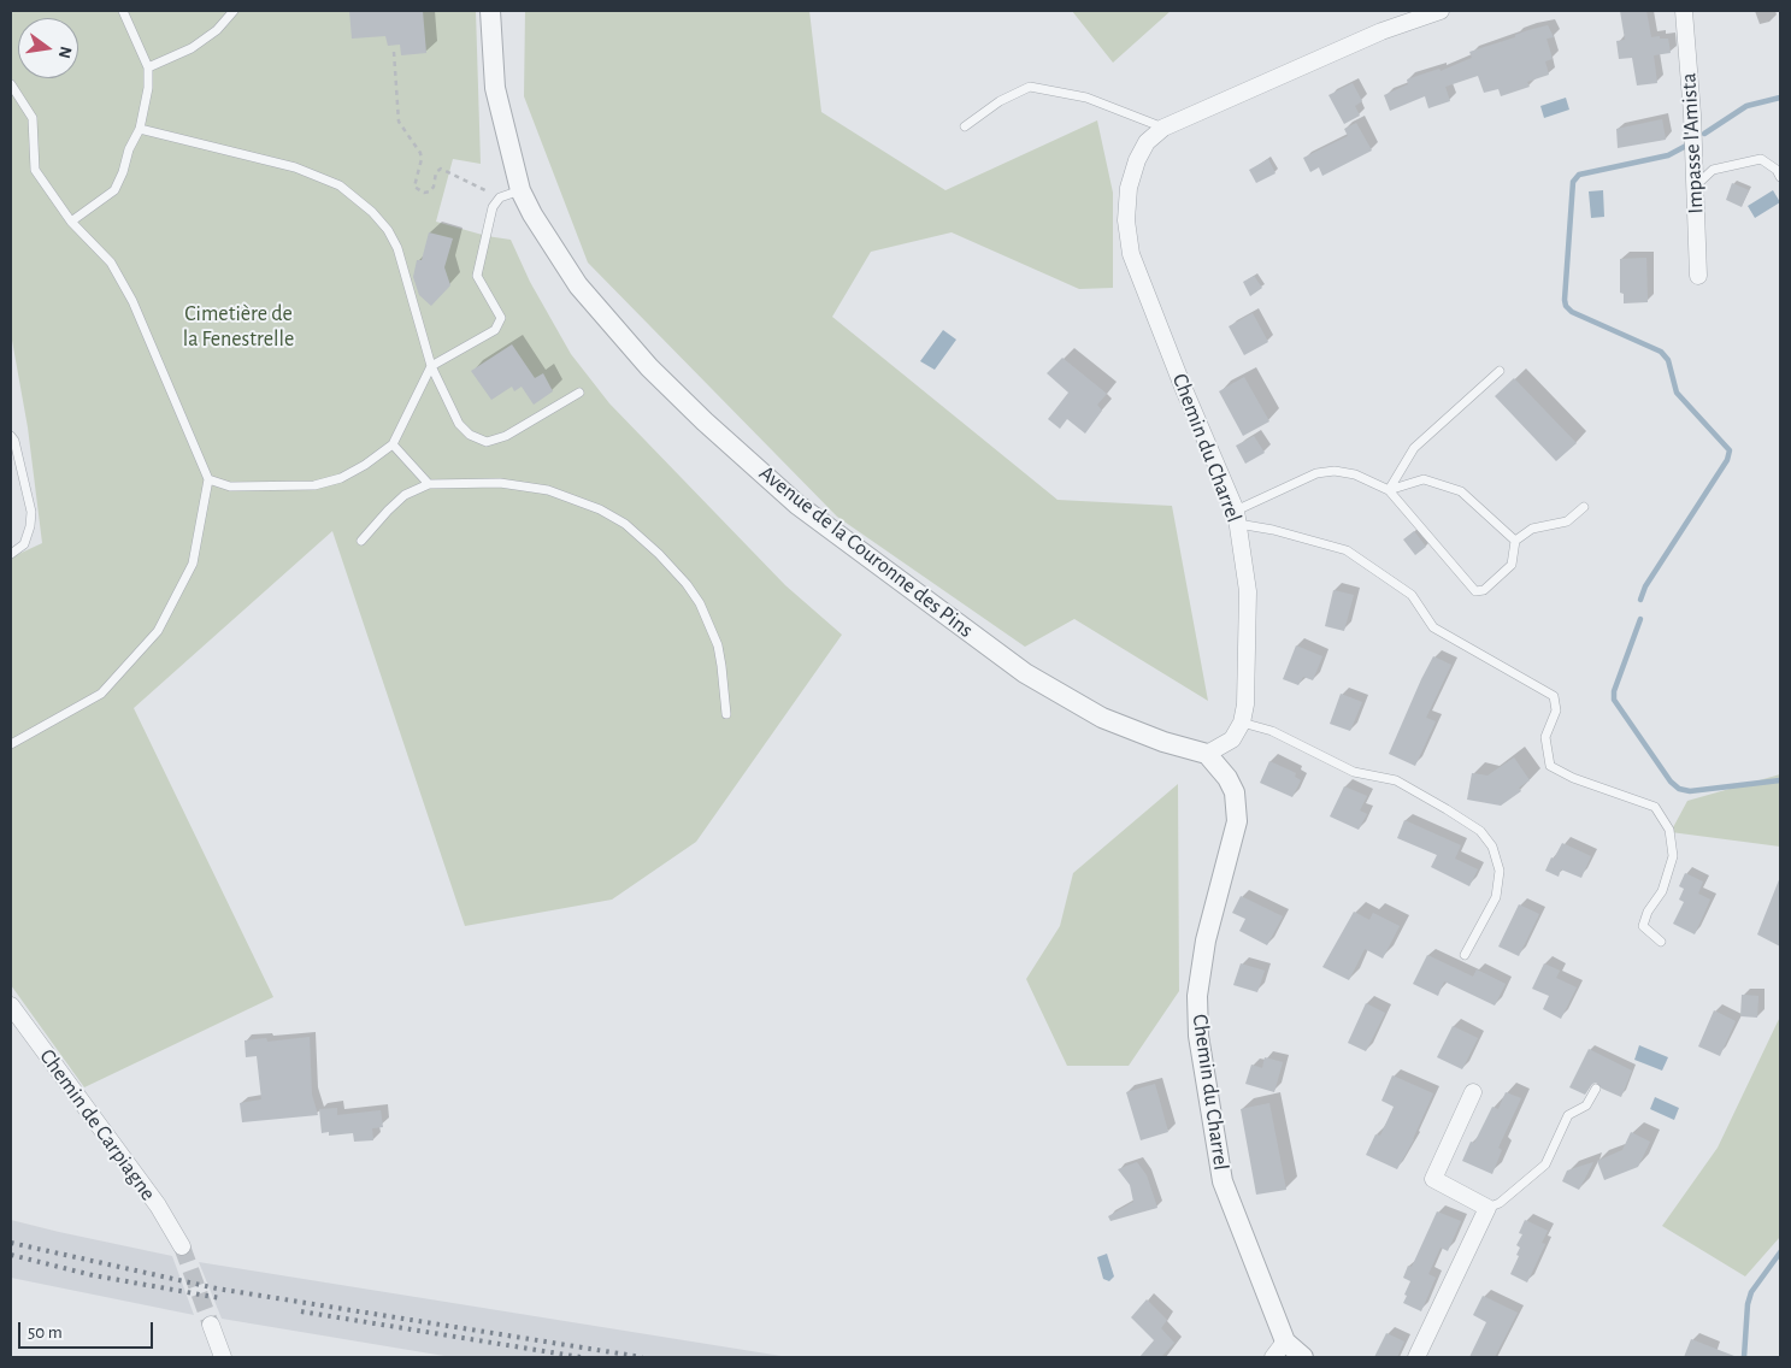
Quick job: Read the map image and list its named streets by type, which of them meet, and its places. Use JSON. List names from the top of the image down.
{
  "streets": {
    "street": [
      "Impasse l'Amista",
      "Chemin du Charrel",
      "Avenue de la Couronne des Pins",
      "Chemin de Carpiagne"
    ]
  },
  "crossings": [
    ["Chemin du Charrel", "Avenue de la Couronne des Pins"]
  ],
  "parks": ["Cimetière de la Fenestrelle"],
  "scale_bar": "50 m",
  "north": "right"
}
